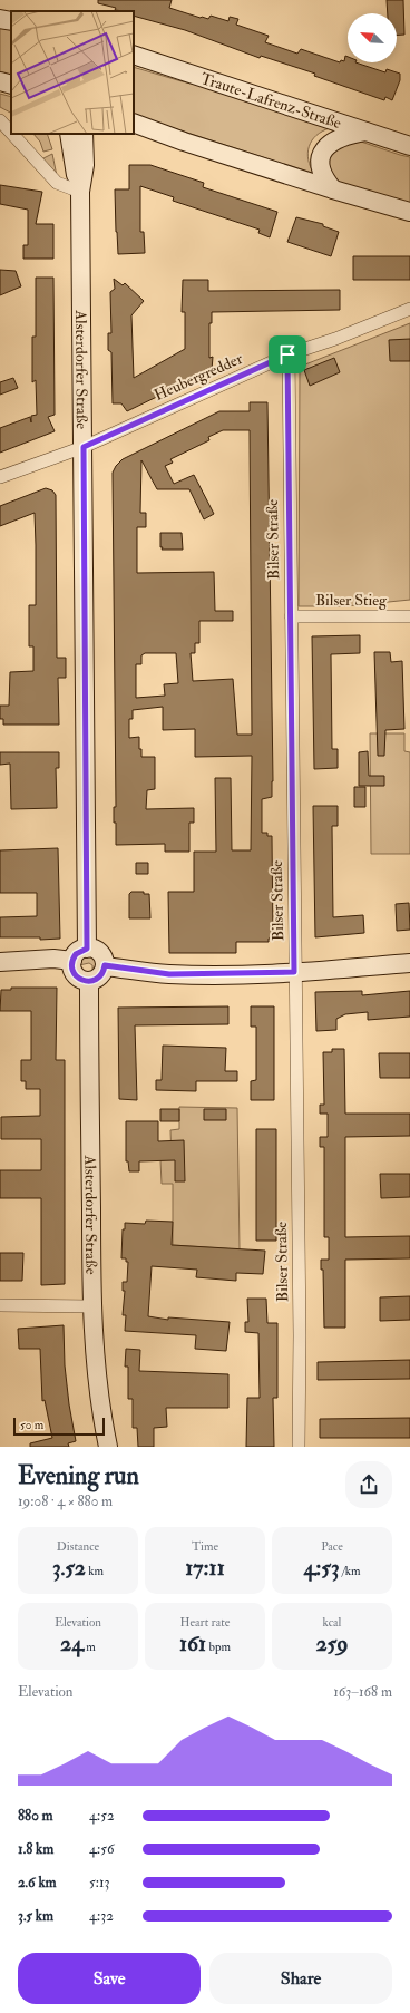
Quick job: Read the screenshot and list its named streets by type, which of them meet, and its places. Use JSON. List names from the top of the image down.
{
  "streets": {
    "street": [
      "Traute-Lafrenz-Straße",
      "Alsterdorfer Straße",
      "Heubergredder",
      "Bilser Straße",
      "Bilser Stieg"
    ]
  },
  "crossings": [
    ["Alsterdorfer Straße", "Heubergredder"],
    ["Heubergredder", "Bilser Straße"],
    ["Bilser Straße", "Bilser Stieg"]
  ],
  "scale_bar": "50 m",
  "north": "top left",
  "page": {
    "scale": "50 m",
    "heading": ["Evening run", "19:08 · 4 × 880 m"],
    "stats": [
      ["Distance", "3.52 km"],
      ["Time", "17:11"],
      ["Pace", "4:53 /km"],
      ["Elevation", "24 m"],
      ["Heart rate", "161 bpm"],
      ["kcal", "259"]
    ],
    "chart": ["Elevation", "163–168 m"],
    "list": [
      {
        "name": "880 m",
        "note": "4:52"
      },
      {
        "name": "1.8 km",
        "note": "4:56"
      },
      {
        "name": "2.6 km",
        "note": "5:13"
      },
      {
        "name": "3.5 km",
        "note": "4:32"
      }
    ],
    "buttons": ["Save", "Share"]
  }
}
